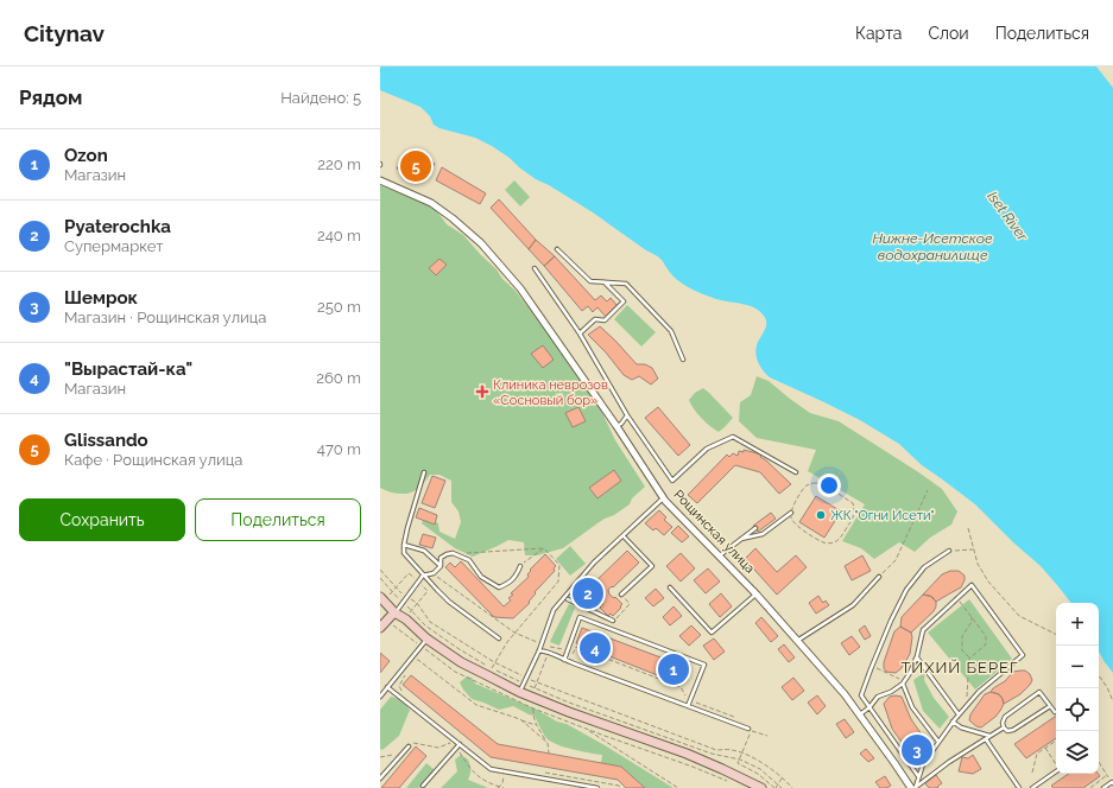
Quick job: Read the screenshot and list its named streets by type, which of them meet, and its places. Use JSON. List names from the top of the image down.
{
  "streets": {
    "street": ["Рощинская улица"]
  },
  "districts": ["ТИХИЙ БЕРЕГ"],
  "water": ["Iset River", "Нижне-Исетское водохранилище"],
  "places": {
    "health": ["Клиника неврозов «Сосновый бор»"],
    "other": ["ЖК \"Огни Исети\""]
  },
  "page": {
    "header": "Citynav",
    "nav": ["Карта", "Слои", "Поделиться"],
    "heading": ["Рядом", "Найдено: 5"],
    "list": [
      {
        "mark": "1",
        "name": "Ozon",
        "note": "Магазин",
        "value": "220 m"
      },
      {
        "mark": "2",
        "name": "Pyaterochka",
        "note": "Супермаркет",
        "value": "240 m"
      },
      {
        "mark": "3",
        "name": "Шемрок",
        "note": "Магазин · Рощинская улица",
        "value": "250 m"
      },
      {
        "mark": "4",
        "name": "\"Вырастай-ка\"",
        "note": "Магазин",
        "value": "260 m"
      },
      {
        "mark": "5",
        "name": "Glissando",
        "note": "Кафе · Рощинская улица",
        "value": "470 m"
      }
    ],
    "pins": [
      "5",
      "2",
      "4",
      "1",
      "3"
    ],
    "buttons": ["Сохранить", "Поделиться"],
    "map_buttons": ["+", "−"]
  }
}
